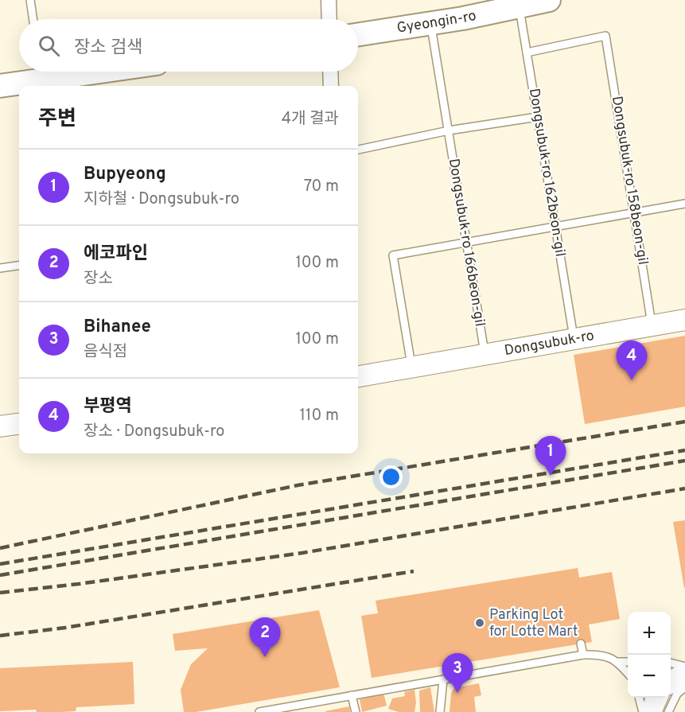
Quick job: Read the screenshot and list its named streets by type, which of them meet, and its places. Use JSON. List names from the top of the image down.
{
  "streets": {
    "main road": ["Gyeongin-ro"],
    "street": ["Dongsubuk-ro"],
    "lane": ["Dongsubuk-ro 162beon-gil", "Dongsubuk-ro 158beon-gil", "Dongsubuk-ro 166beon-gil"]
  },
  "crossings": [
    ["Gyeongin-ro", "Dongsubuk-ro 162beon-gil"],
    ["Gyeongin-ro", "Dongsubuk-ro 166beon-gil"],
    ["Dongsubuk-ro 162beon-gil", "Dongsubuk-ro 158beon-gil"],
    ["Dongsubuk-ro 162beon-gil", "Dongsubuk-ro"],
    ["Dongsubuk-ro 158beon-gil", "Dongsubuk-ro"],
    ["Dongsubuk-ro 166beon-gil", "Dongsubuk-ro"]
  ],
  "places": ["Parking Lot for Lotte Mart"],
  "page": {
    "search": "장소 검색",
    "heading": ["주변", "4개 결과"],
    "list": [
      {
        "mark": "1",
        "name": "Bupyeong",
        "note": "지하철 · Dongsubuk-ro",
        "value": "70 m"
      },
      {
        "mark": "2",
        "name": "에코파인",
        "note": "장소",
        "value": "100 m"
      },
      {
        "mark": "3",
        "name": "Bihanee",
        "note": "음식점",
        "value": "100 m"
      },
      {
        "mark": "4",
        "name": "부평역",
        "note": "장소 · Dongsubuk-ro",
        "value": "110 m"
      }
    ],
    "pins": [
      "4",
      "1",
      "2",
      "3"
    ],
    "map_buttons": ["+", "−"]
  }
}
